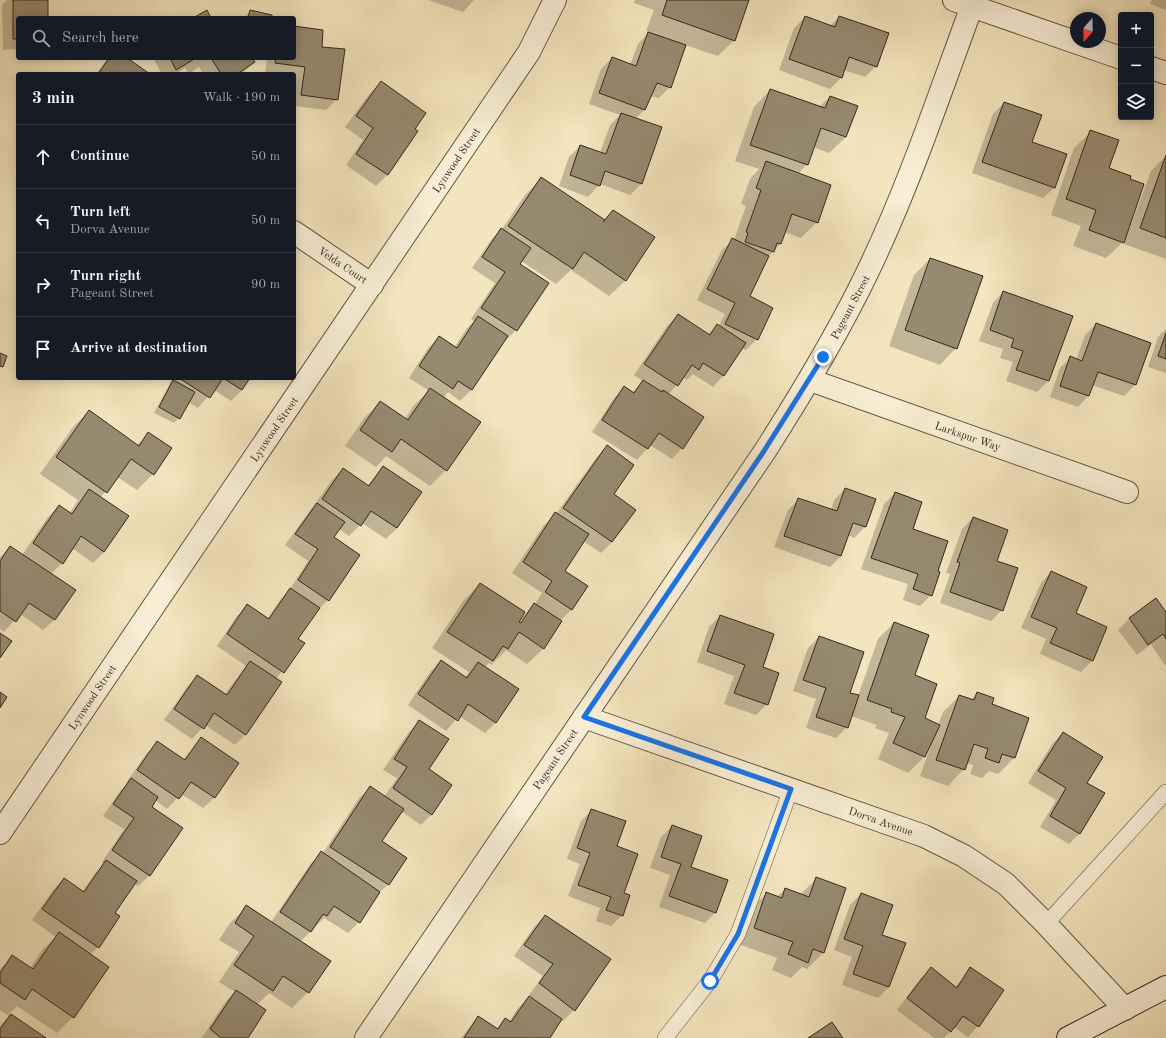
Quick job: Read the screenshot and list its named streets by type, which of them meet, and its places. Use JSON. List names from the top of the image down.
{
  "streets": {
    "street": [
      "Lynwood Street",
      "Velda Court",
      "Pageant Street",
      "Larkspur Way",
      "Dorva Avenue"
    ]
  },
  "crossings": [
    ["Lynwood Street", "Velda Court"],
    ["Pageant Street", "Larkspur Way"],
    ["Pageant Street", "Dorva Avenue"]
  ],
  "north": "bottom",
  "page": {
    "map_buttons": ["+", "−"],
    "search": "Search here",
    "heading": ["3 min", "Walk · 190 m"],
    "list": [
      ["Continue", "50 m"],
      ["Turn left", "Dorva Avenue", "50 m"],
      ["Turn right", "Pageant Street", "90 m"],
      "Arrive at destination"
    ]
  }
}
